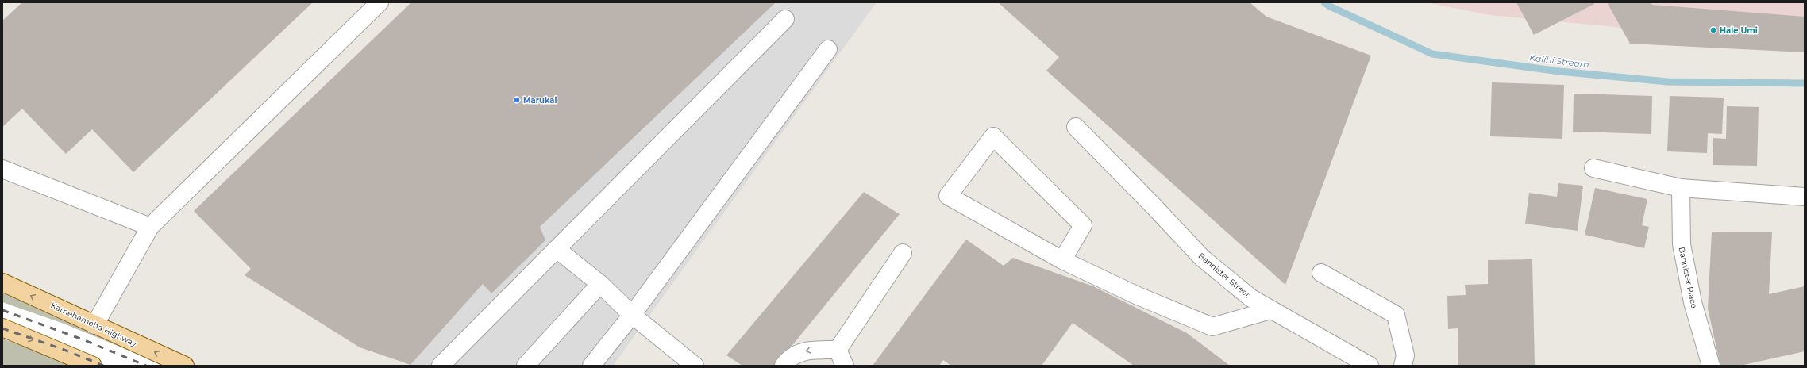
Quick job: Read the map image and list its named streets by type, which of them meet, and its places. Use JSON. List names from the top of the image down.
{
  "streets": {
    "main road": ["Kamehameha Highway"],
    "street": ["Bannister Street", "Bannister Place"]
  },
  "water": ["Kalihi Stream"],
  "places": ["Hale Umi", "Marukai"]
}
